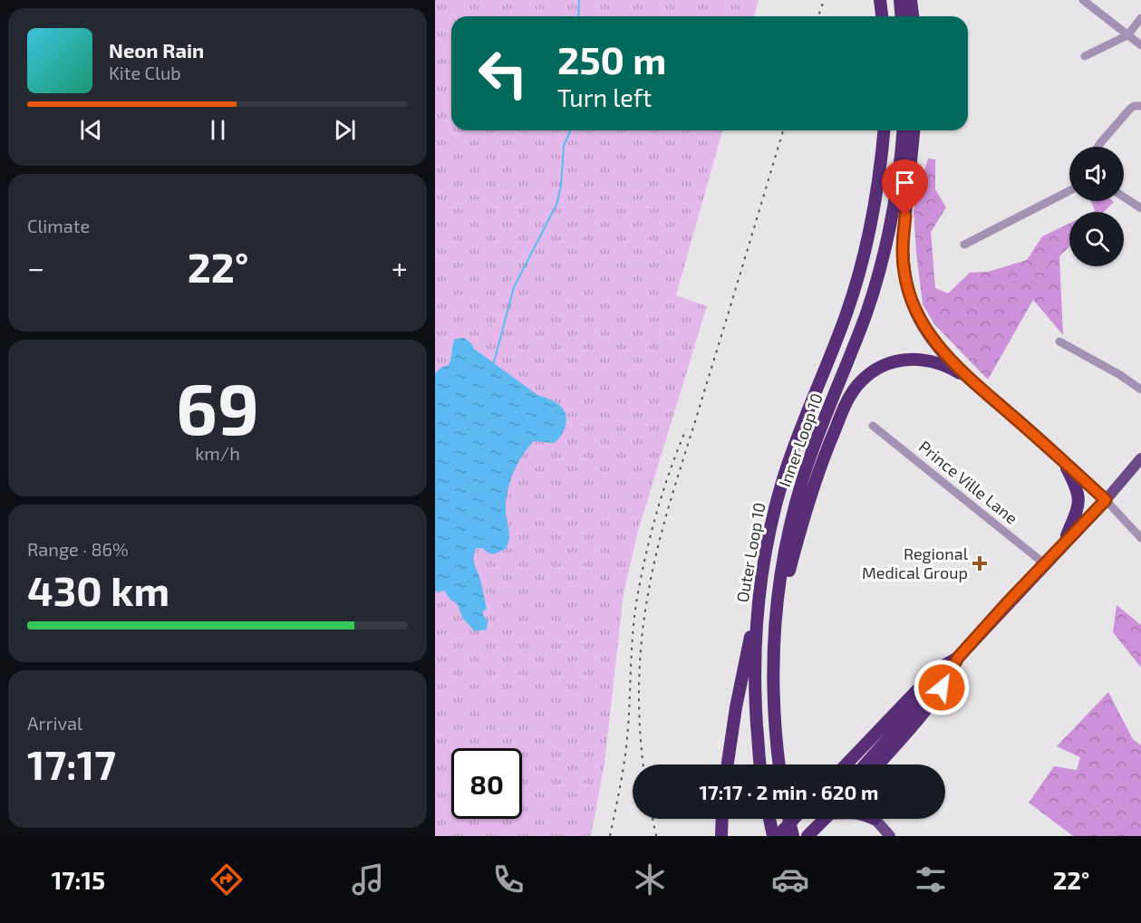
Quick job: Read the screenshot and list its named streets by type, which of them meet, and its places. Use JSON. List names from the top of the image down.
{
  "streets": {
    "highway": ["Inner Loop 10", "Outer Loop 10"],
    "street": ["Prince Ville Lane"]
  },
  "places": {
    "health": ["Regional Medical Group"]
  },
  "page": {
    "turn": ["250 m", "Turn left"],
    "song": ["Neon Rain", "Kite Club"],
    "tile": [
      "Climate",
      ["69", "km/h"],
      ["Range · 86%", "430 km"],
      ["Arrival", "17:17"]
    ],
    "heat": ["−", "22°", "+"],
    "limit": "80",
    "trip": "17:17 · 2 min · 620 m",
    "tabs": ["17:15", "22°"]
  }
}
